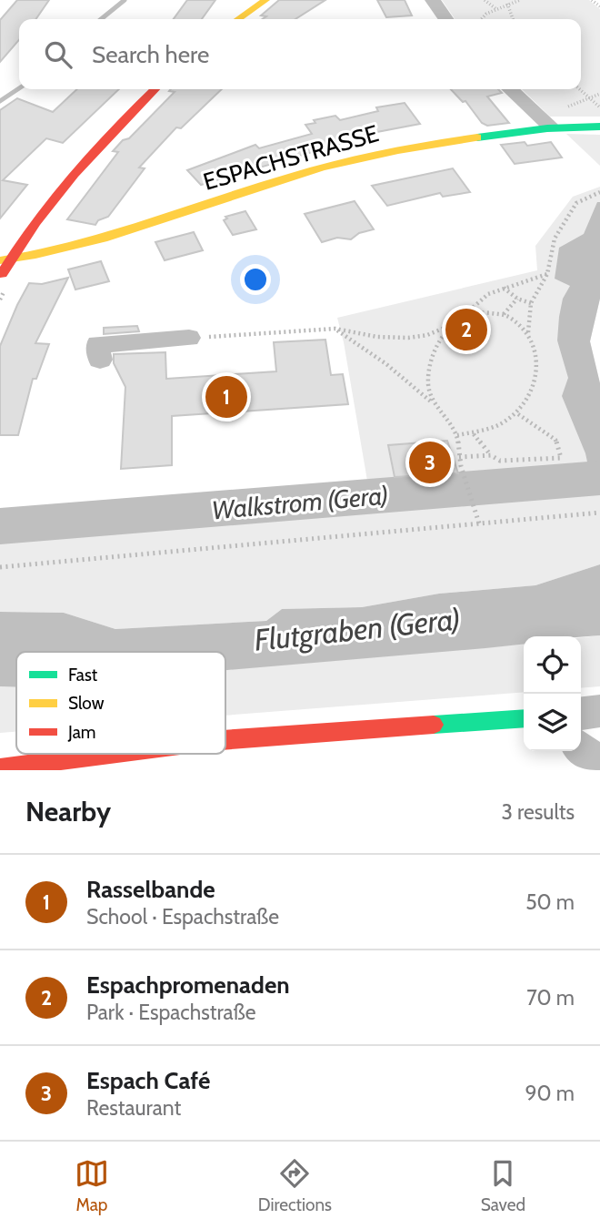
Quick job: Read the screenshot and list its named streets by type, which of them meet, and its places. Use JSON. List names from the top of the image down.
{
  "streets": {
    "street": ["ESPACHSTRASSE"]
  },
  "water": ["Walkstrom (Gera)", "Flutgraben (Gera)"],
  "legend": ["Fast", "Slow", "Jam"],
  "page": {
    "search": "Search here",
    "pins": ["2", "1", "3"],
    "heading": ["Nearby", "3 results"],
    "list": [
      {
        "mark": "1",
        "name": "Rasselbande",
        "note": "School · Espachstraße",
        "value": "50 m"
      },
      {
        "mark": "2",
        "name": "Espachpromenaden",
        "note": "Park · Espachstraße",
        "value": "70 m"
      },
      {
        "mark": "3",
        "name": "Espach Café",
        "note": "Restaurant",
        "value": "90 m"
      }
    ],
    "nav": ["Map", "Directions", "Saved"]
  }
}
